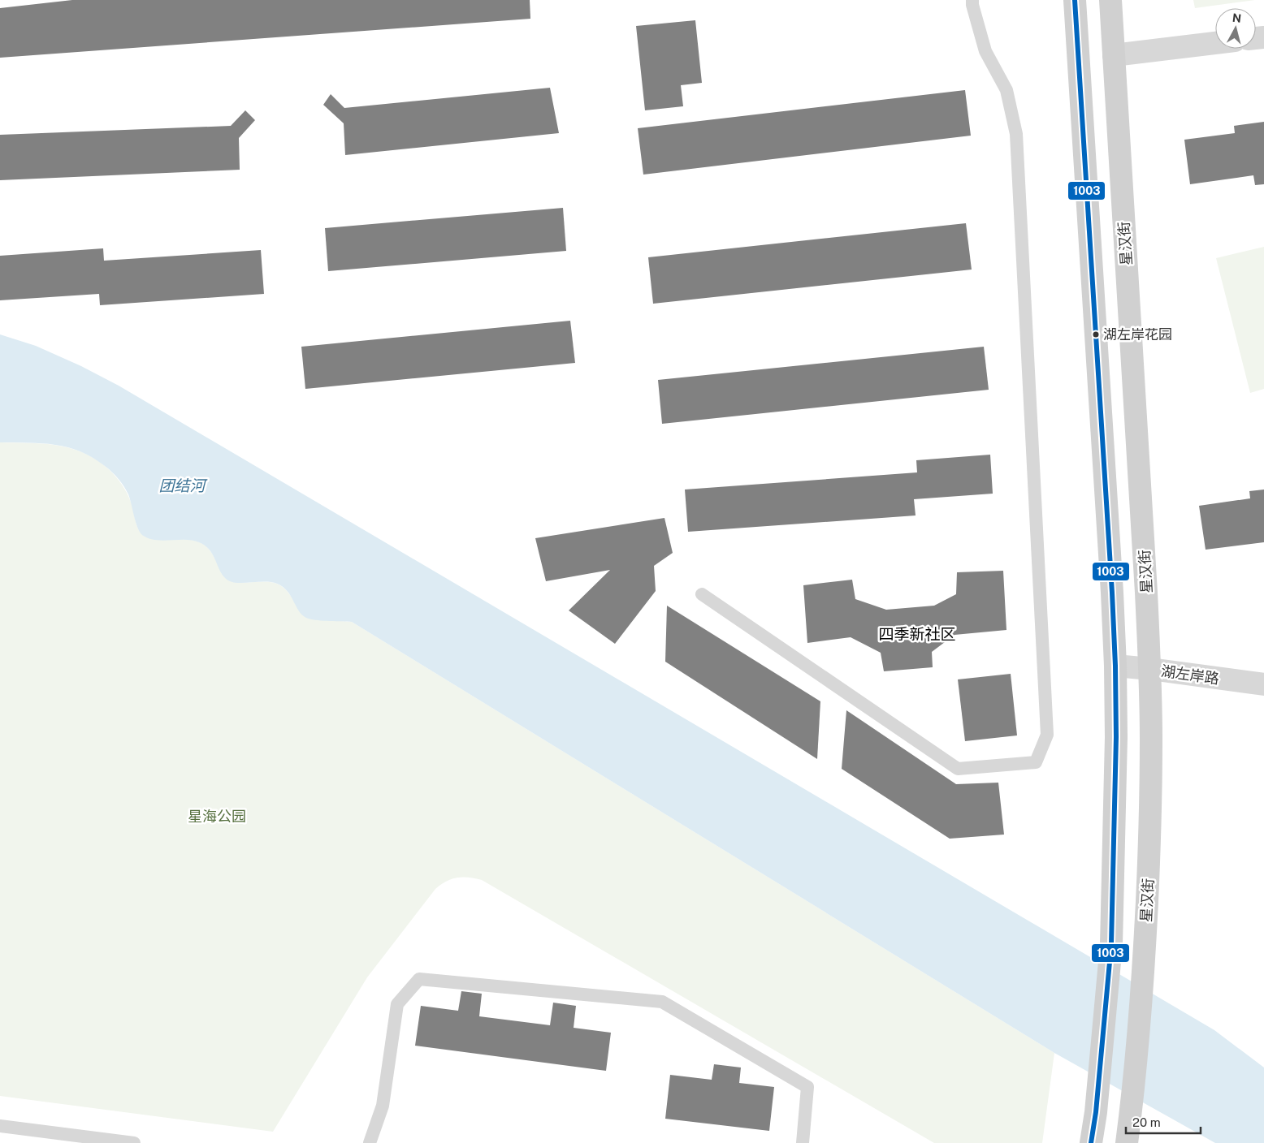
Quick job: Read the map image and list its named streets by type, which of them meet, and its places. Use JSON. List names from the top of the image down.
{
  "streets": {
    "main road": ["星汉街"],
    "street": ["湖左岸路"]
  },
  "crossings": [
    ["星汉街", "湖左岸路"]
  ],
  "districts": ["四季新社区"],
  "water": ["团结河"],
  "parks": ["星海公园"],
  "places": ["湖左岸花园"],
  "lines": ["transit line 1003"],
  "scale_bar": "20 m",
  "north": "top"
}
